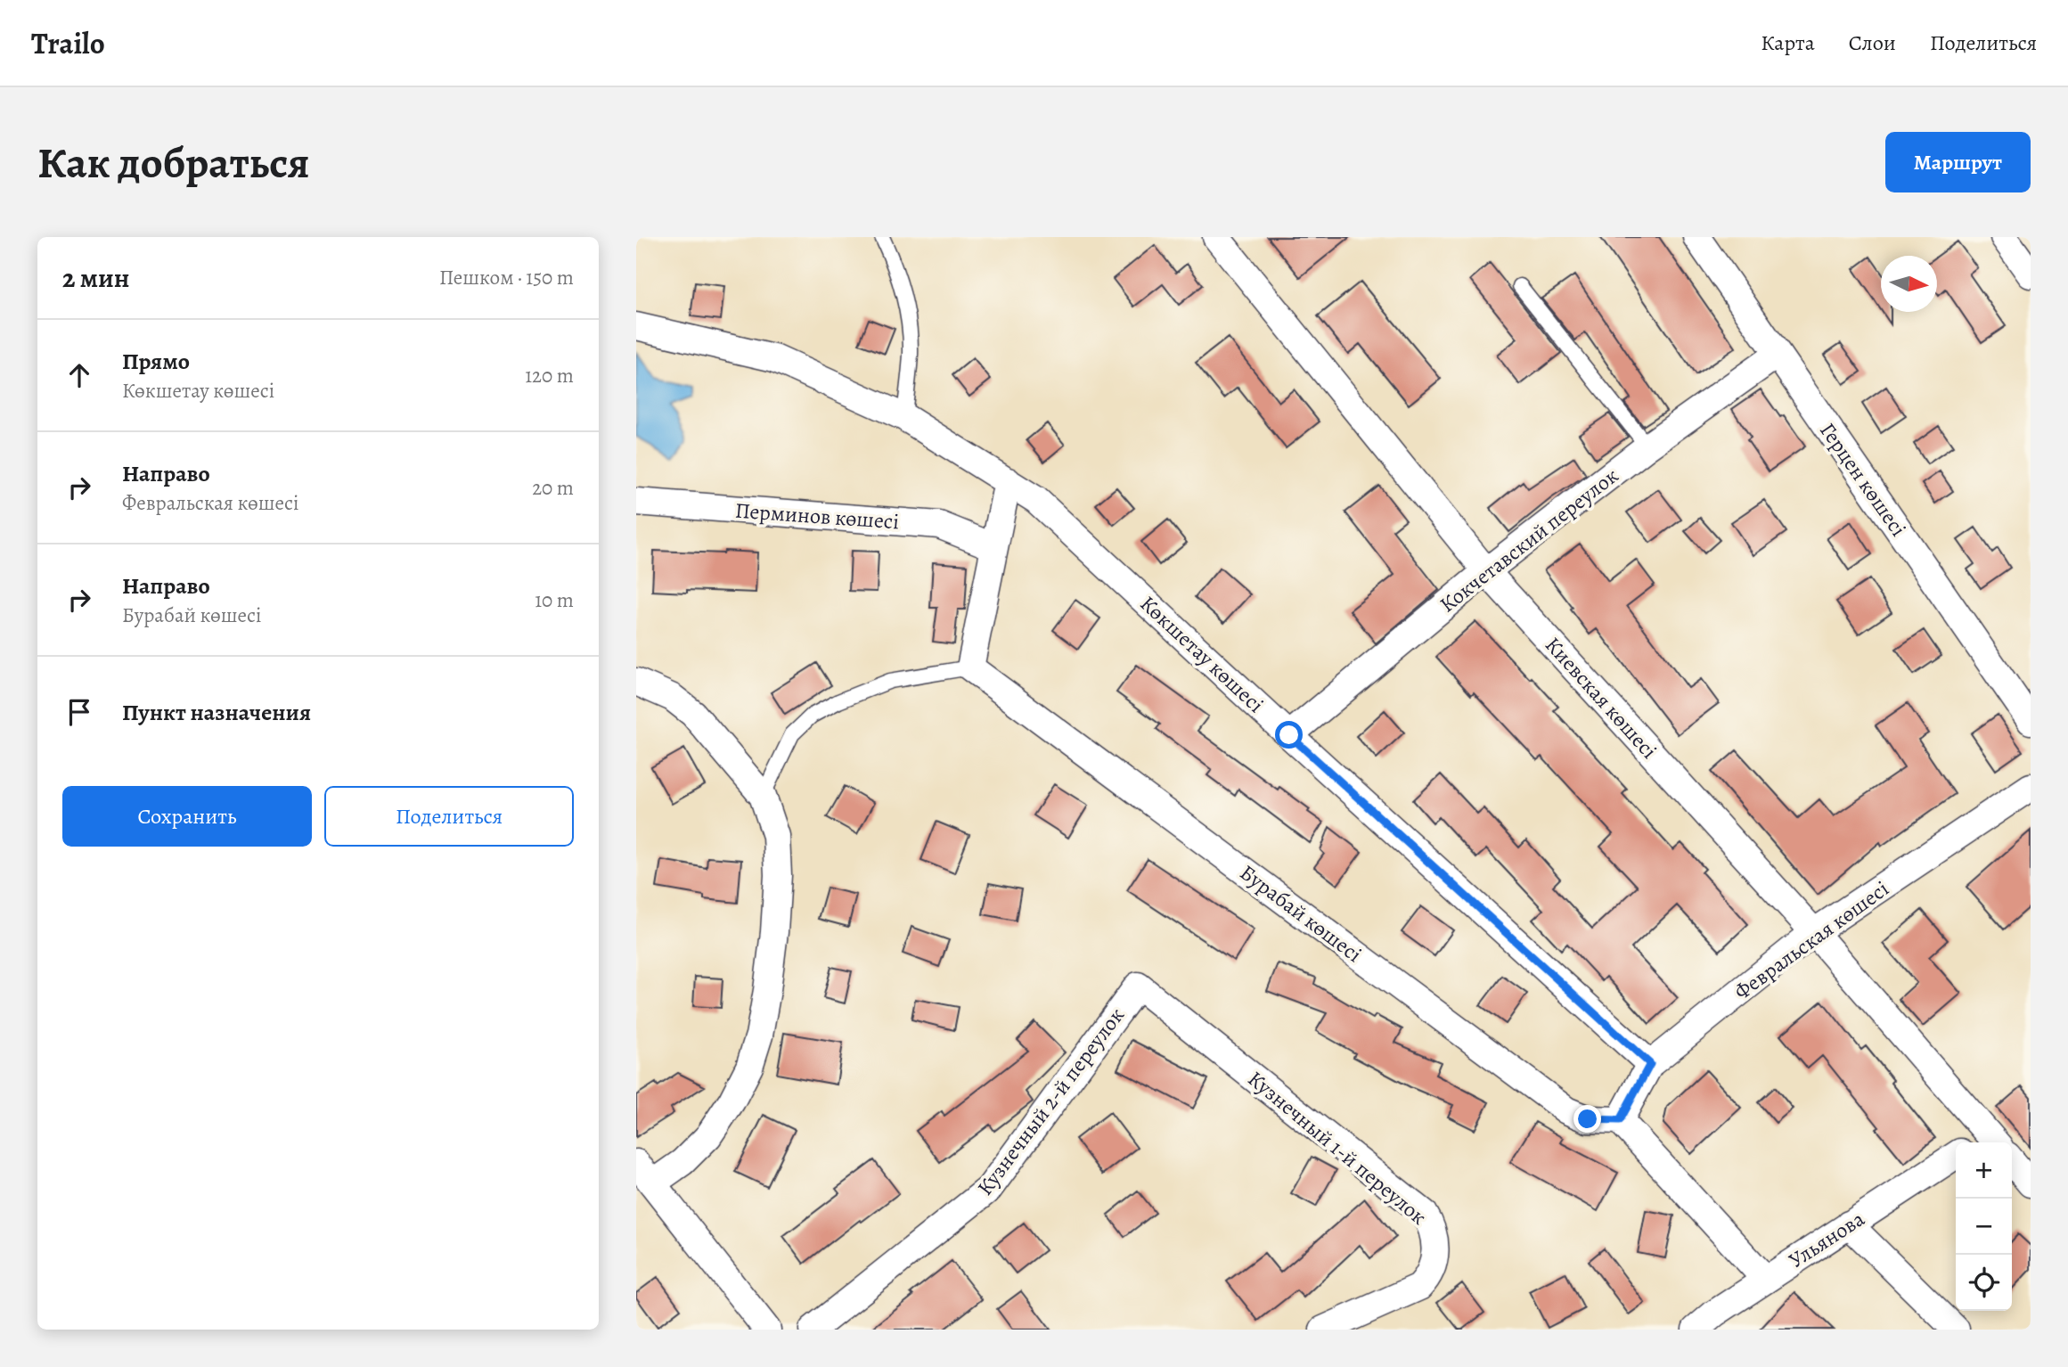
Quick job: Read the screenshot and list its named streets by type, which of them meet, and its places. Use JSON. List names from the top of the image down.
{
  "streets": {
    "street": [
      "Герцен көшесі",
      "Перминов көшесі",
      "Кокчетавский переулок",
      "Көкшетау көшесі",
      "Киевская көшесі",
      "Бурабай көшесі",
      "Февральская көшесі",
      "Кузнечный 2-й переулок",
      "Кузнечный 1-й переулок",
      "Ульянова"
    ]
  },
  "crossings": [
    ["Герцен көшесі", "Кокчетавский переулок"],
    ["Кокчетавский переулок", "Көкшетау көшесі"],
    ["Кокчетавский переулок", "Киевская көшесі"],
    ["Көкшетау көшесі", "Февральская көшесі"],
    ["Киевская көшесі", "Февральская көшесі"],
    ["Бурабай көшесі", "Февральская көшесі"],
    ["Кузнечный 2-й переулок", "Кузнечный 1-й переулок"]
  ],
  "north": "right",
  "page": {
    "header": "Trailo",
    "nav": ["Карта", "Слои", "Поделиться"],
    "buttons": [
      "Маршрут",
      ["Сохранить", "Поделиться"]
    ],
    "title": "Как добраться",
    "heading": ["2 мин", "Пешком · 150 m"],
    "list": [
      ["Прямо", "Көкшетау көшесі", "120 m"],
      ["Направо", "Февральская көшесі", "20 m"],
      ["Направо", "Бурабай көшесі", "10 m"],
      "Пункт назначения"
    ],
    "map_buttons": ["+", "−"]
  }
}
